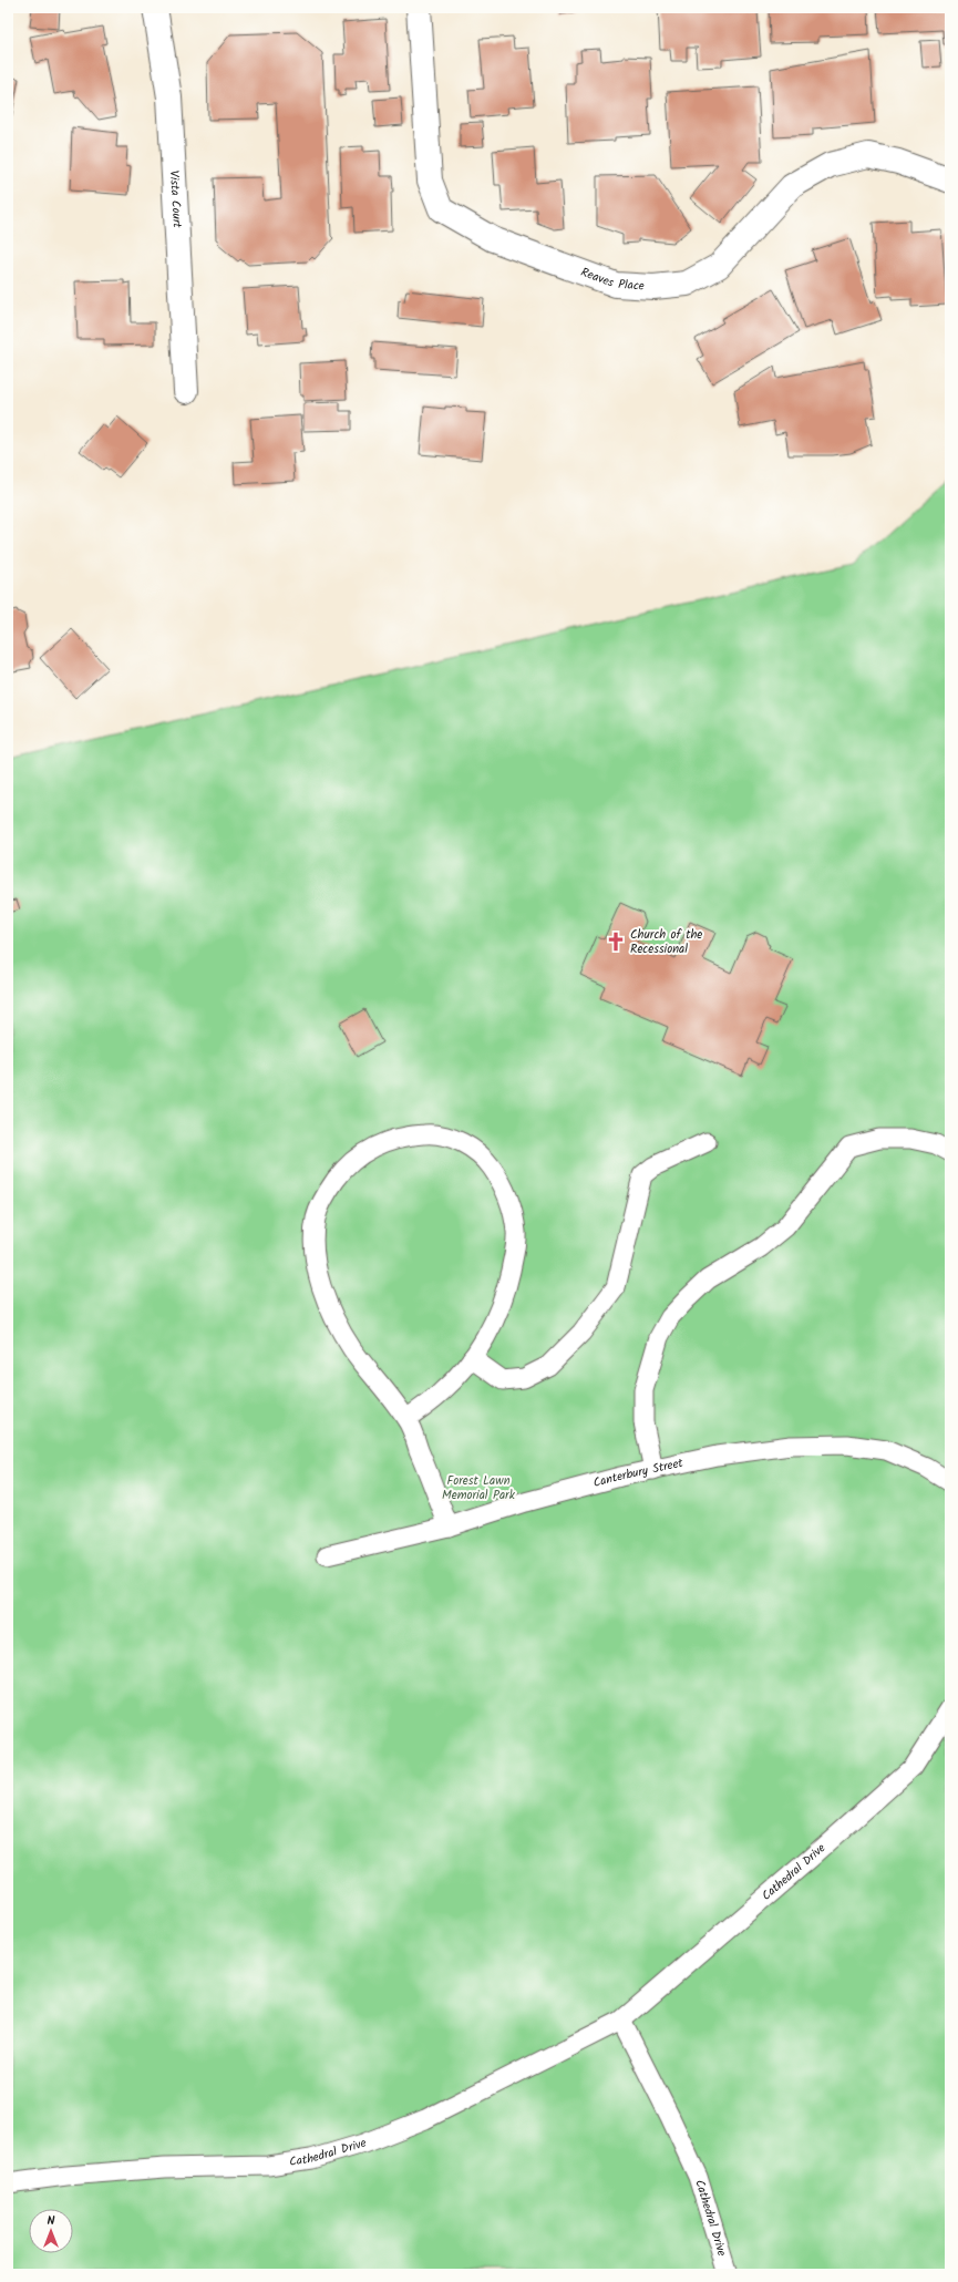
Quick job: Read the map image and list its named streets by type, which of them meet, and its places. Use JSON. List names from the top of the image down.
{
  "streets": {
    "street": ["Vista Court", "Reaves Place"],
    "lane": ["Canterbury Street", "Cathedral Drive"]
  },
  "parks": ["Forest Lawn Memorial Park"],
  "places": {
    "church": ["Church of the Recessional"]
  },
  "north": "top"
}
